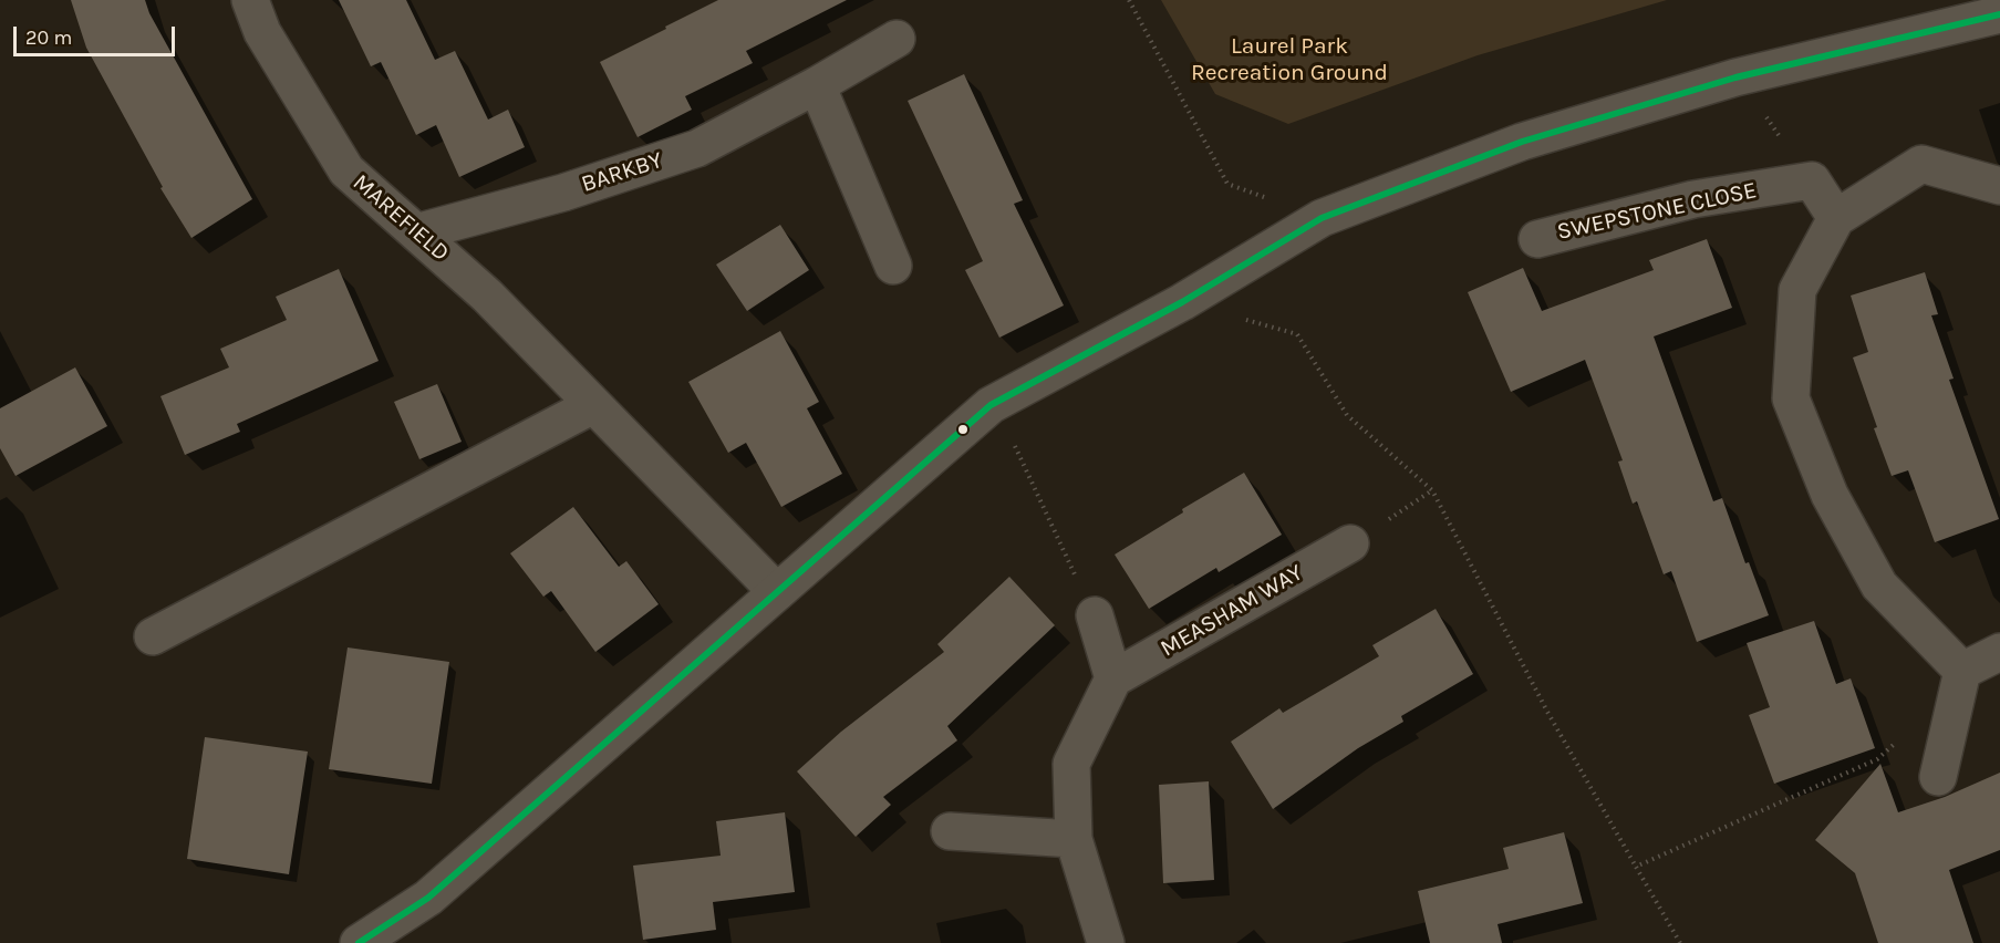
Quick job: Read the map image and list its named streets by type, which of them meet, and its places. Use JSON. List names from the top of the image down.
{
  "streets": {
    "street": [
      "BARKBY",
      "SWEPSTONE CLOSE",
      "MAREFIELD",
      "MEASHAM WAY"
    ]
  },
  "crossings": [
    ["BARKBY", "MAREFIELD"]
  ],
  "parks": ["Laurel Park Recreation Ground"],
  "scale_bar": "20 m"
}
